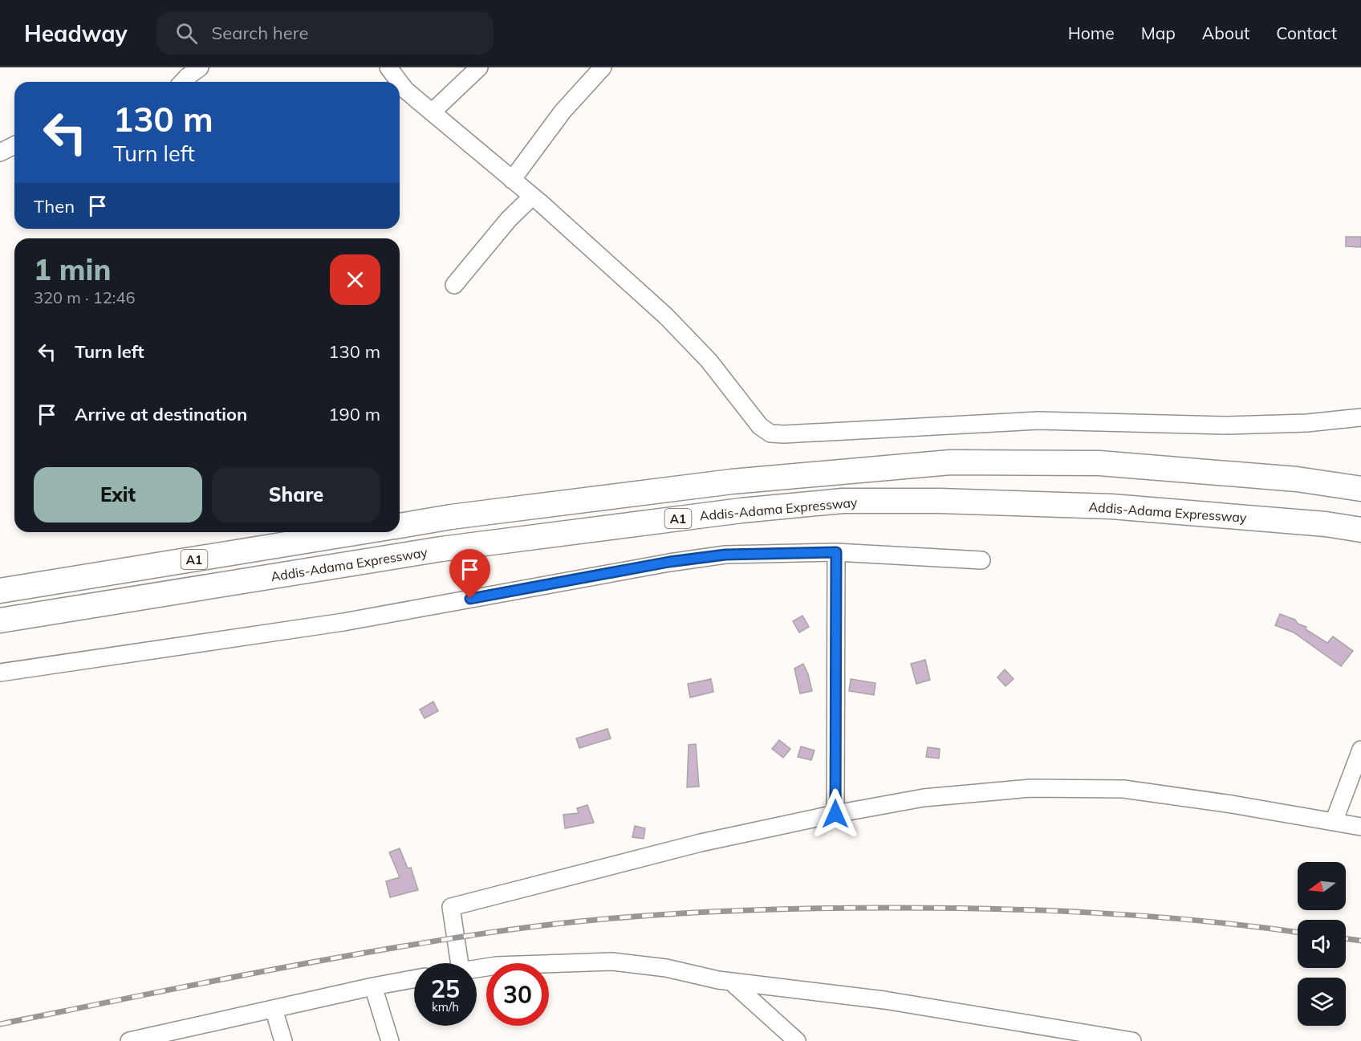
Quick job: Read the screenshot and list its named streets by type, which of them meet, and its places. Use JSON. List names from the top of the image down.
{
  "streets": {
    "highway": ["Addis-Adama Expressway", "A1"]
  },
  "north": "left",
  "page": {
    "header": "Headway",
    "search": "Search here",
    "nav": [
      "Home",
      "Map",
      "About",
      "Contact"
    ],
    "turn": ["130 m", "Turn left"],
    "then": "Then",
    "heading": ["1 min", "320 m · 12:46"],
    "list": [
      {
        "name": "Turn left",
        "value": "130 m"
      },
      {
        "name": "Arrive at destination",
        "value": "190 m"
      }
    ],
    "buttons": ["Exit", "Share"],
    "speed": "25 km/h",
    "limit": "30"
  }
}
